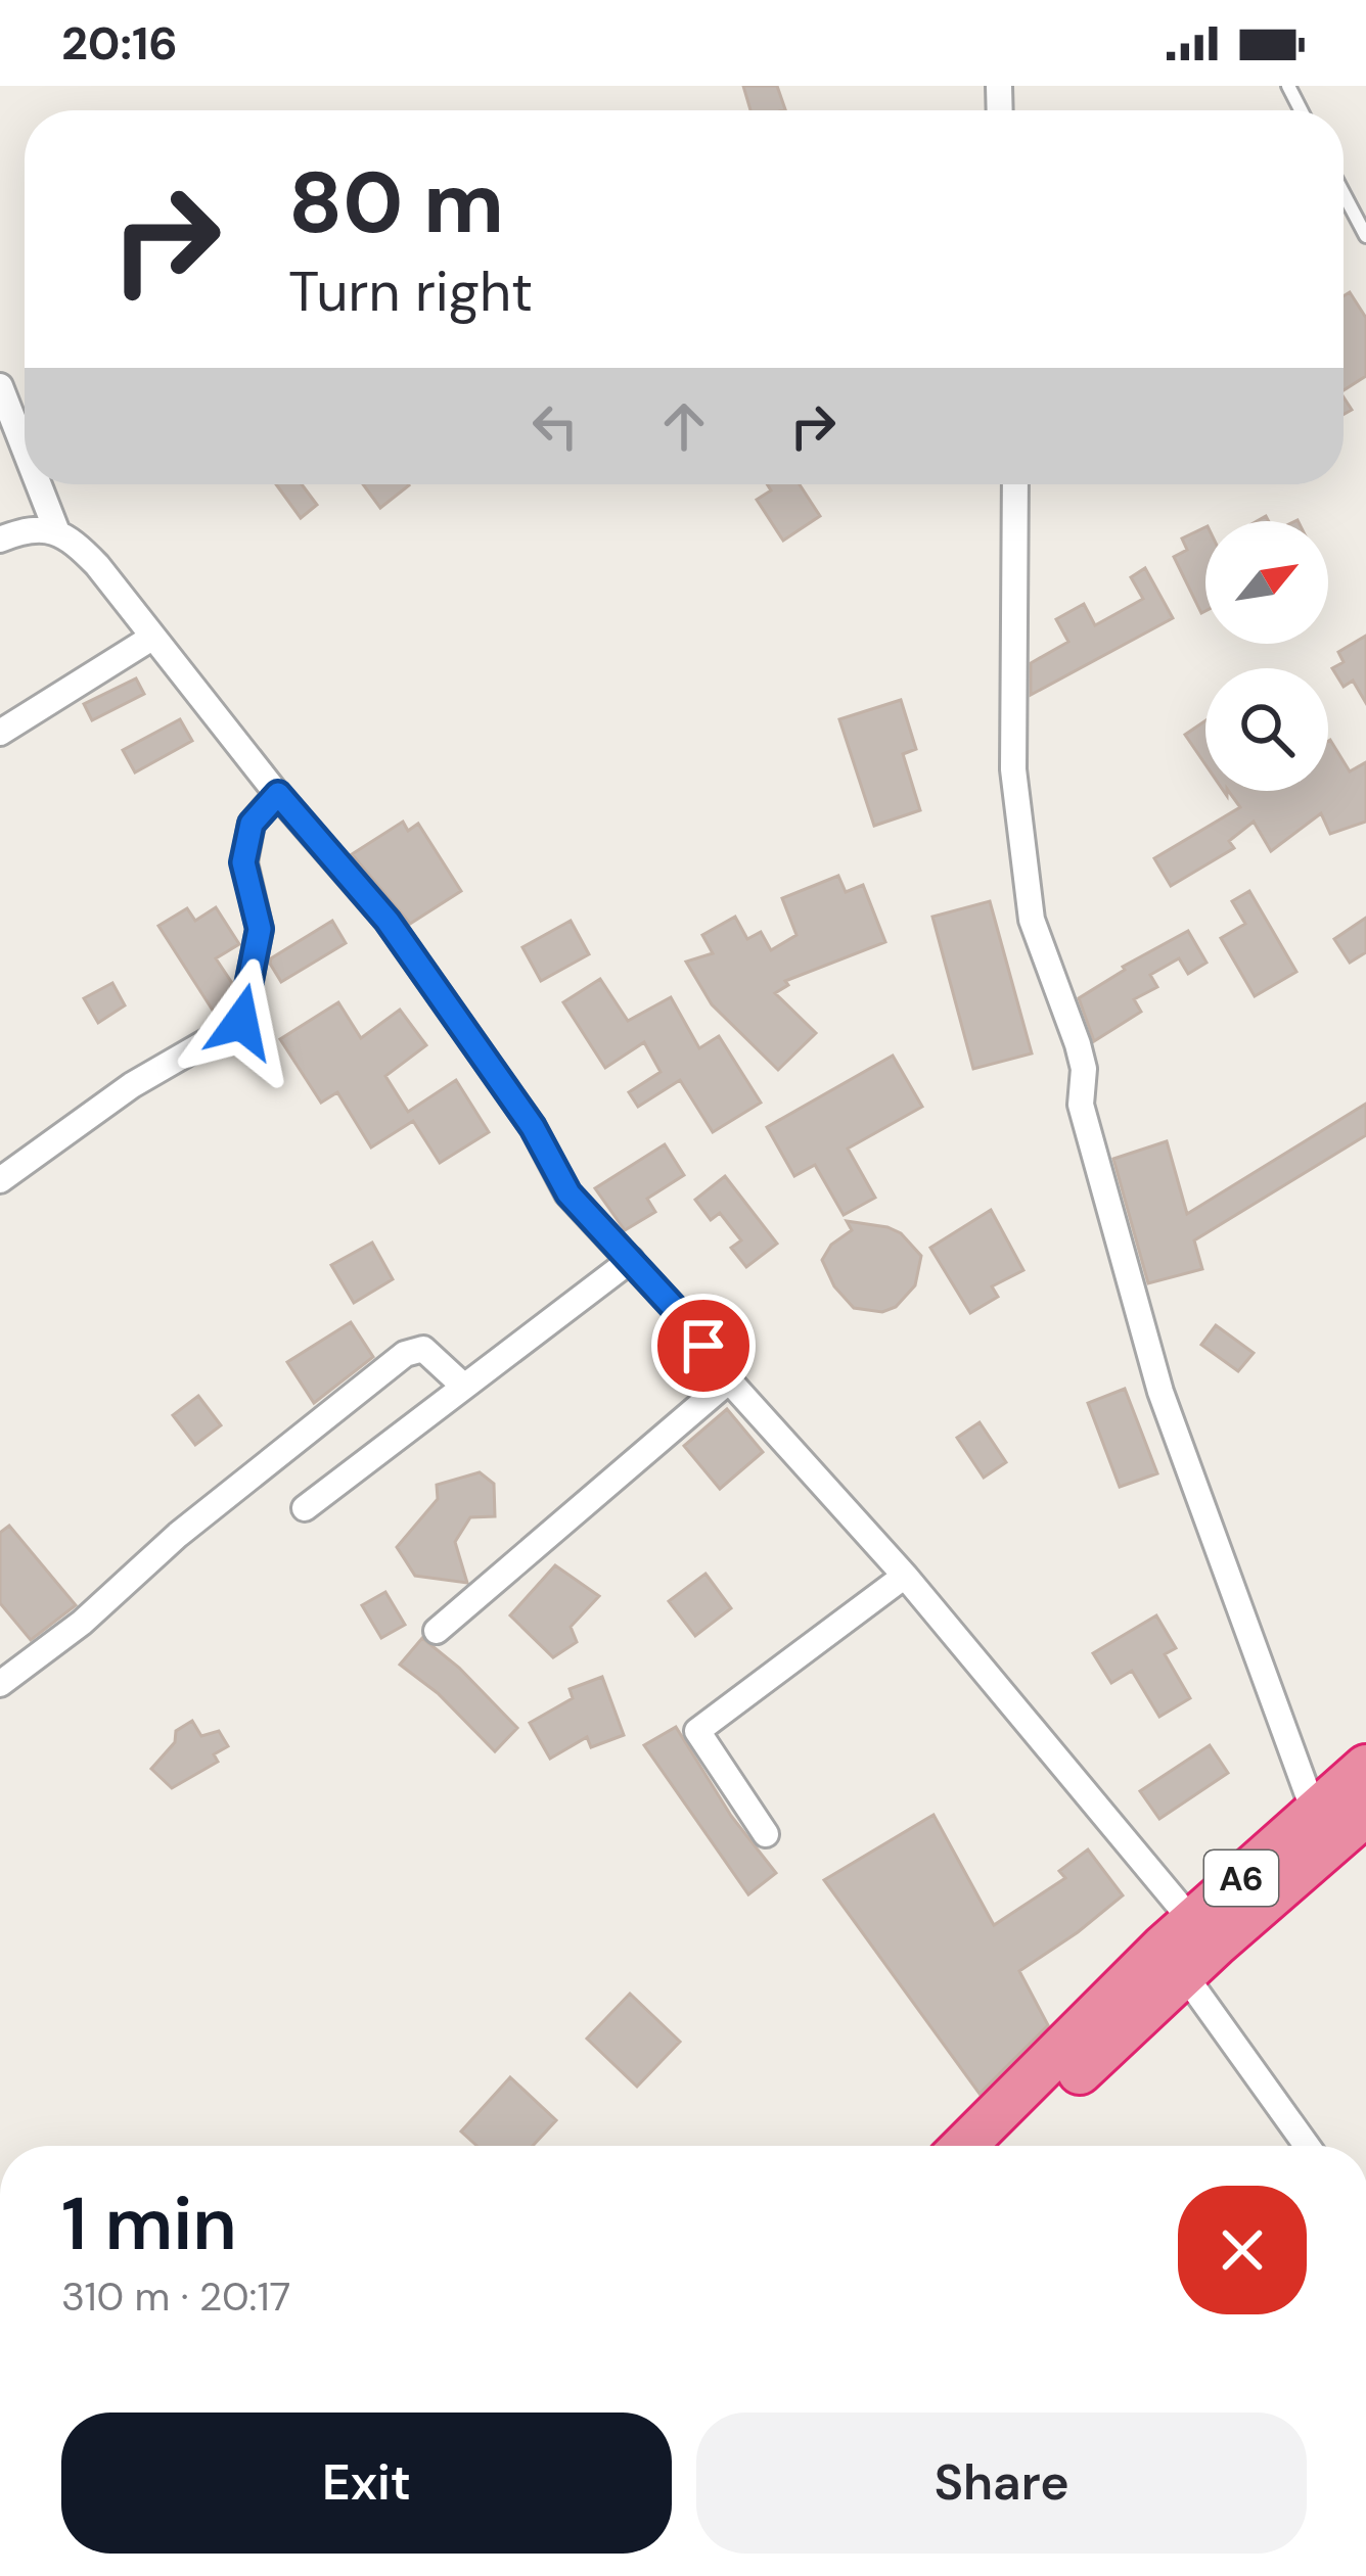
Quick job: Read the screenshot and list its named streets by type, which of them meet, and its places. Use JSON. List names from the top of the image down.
{
  "streets": {
    "highway": ["A6"]
  },
  "north": "top right",
  "page": {
    "status": "20:16",
    "turn": ["80 m", "Turn right"],
    "heading": ["1 min", "310 m · 20:17"],
    "buttons": ["Exit", "Share"]
  }
}
